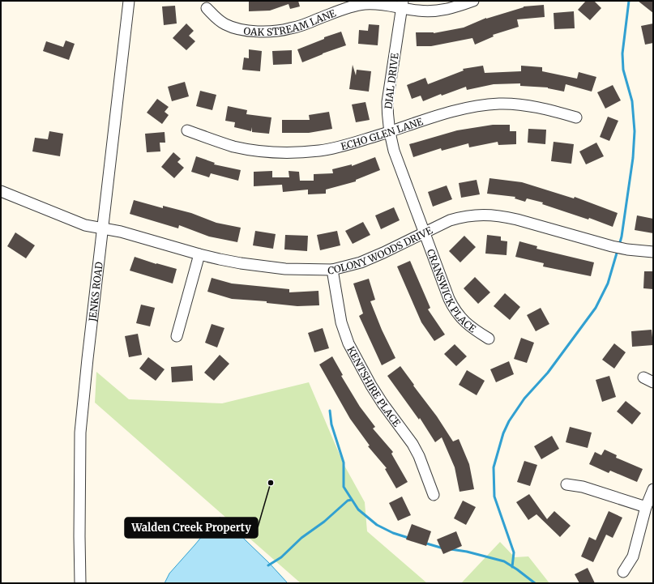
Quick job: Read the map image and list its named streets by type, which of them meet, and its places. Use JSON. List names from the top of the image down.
{
  "streets": {
    "street": [
      "OAK STREAM LANE",
      "DIAL DRIVE",
      "ECHO GLEN LANE",
      "COLONY WOODS DRIVE",
      "CRANSWICK PLACE",
      "JENKS ROAD",
      "KENTSHIRE PLACE"
    ]
  },
  "crossings": [
    ["OAK STREAM LANE", "DIAL DRIVE"],
    ["DIAL DRIVE", "ECHO GLEN LANE"],
    ["DIAL DRIVE", "COLONY WOODS DRIVE"],
    ["DIAL DRIVE", "CRANSWICK PLACE"],
    ["COLONY WOODS DRIVE", "CRANSWICK PLACE"],
    ["COLONY WOODS DRIVE", "JENKS ROAD"],
    ["COLONY WOODS DRIVE", "KENTSHIRE PLACE"]
  ],
  "places": ["Walden Creek Property"]
}
